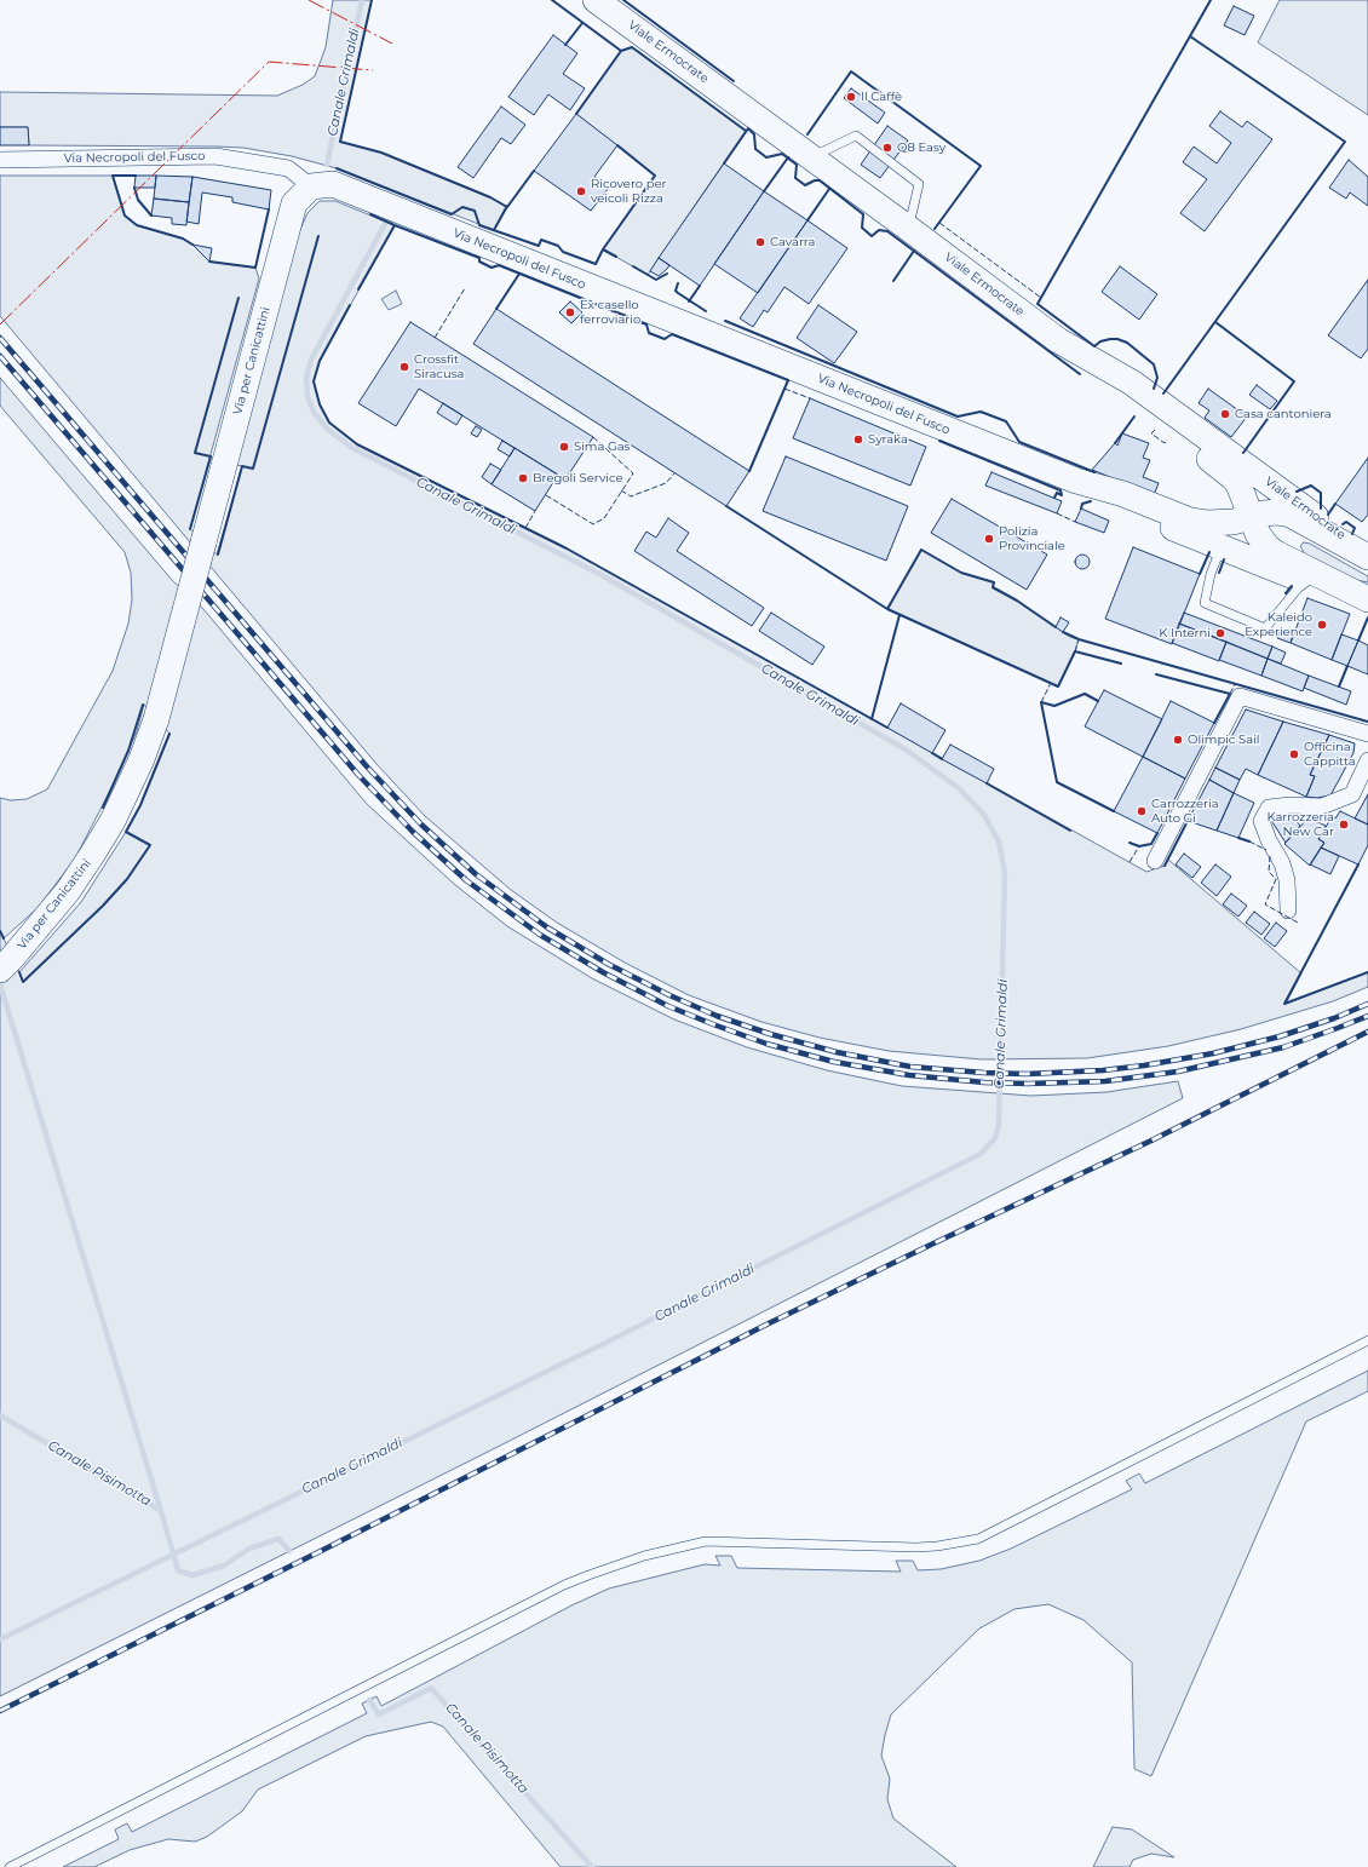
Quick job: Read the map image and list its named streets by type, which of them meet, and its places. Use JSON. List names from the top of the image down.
{
  "streets": {
    "main road": ["Viale Ermocrate", "Via Necropoli del Fusco", "Via per Canicattini"]
  },
  "crossings": [
    ["Via Necropoli del Fusco", "Via per Canicattini"]
  ],
  "water": ["Canale Grimaldi", "Canale Pisimotta"],
  "places": [
    "Il Caffè",
    "Q8 Easy",
    "Ricovero per veicoli Rizza",
    "Cavarra",
    "Ex casello ferroviario",
    "Crossfit Siracusa",
    "Casa cantoniera",
    "Syraka",
    "Sima Gas",
    "Bregoli Service",
    "Polizia Provinciale",
    "Kaleido Experience",
    "K Interni",
    "Olimpic Sail",
    "Officina Cappitta",
    "Carrozzeria Auto Gi",
    "Karrozzeria New Car"
  ]
}
